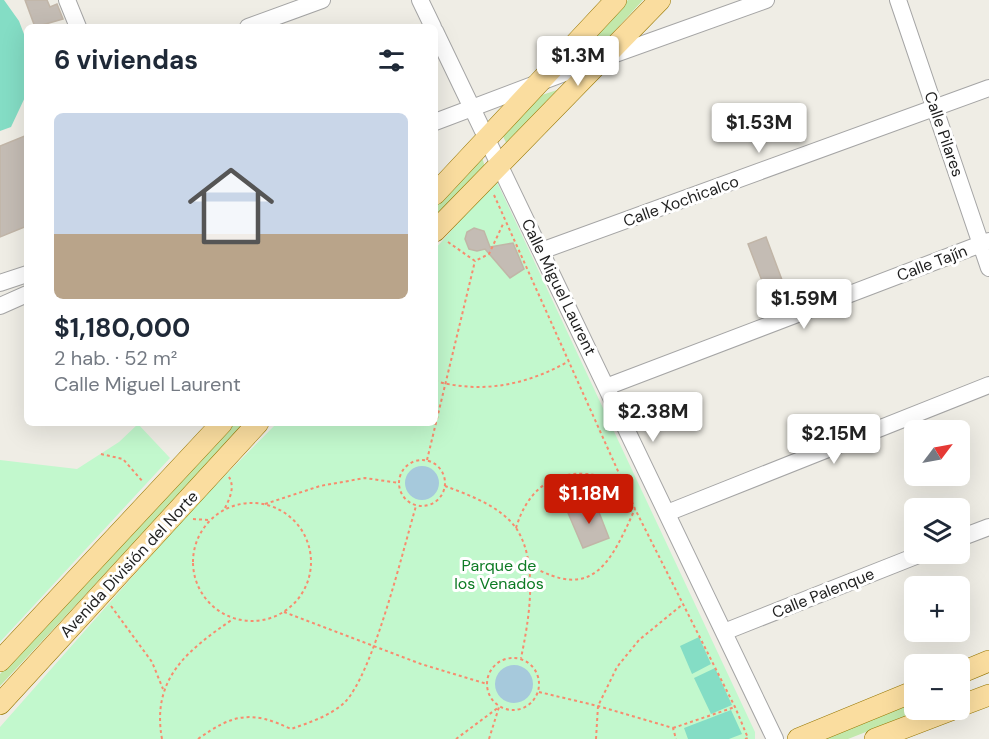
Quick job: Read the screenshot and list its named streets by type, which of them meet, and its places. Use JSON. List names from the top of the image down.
{
  "streets": {
    "main road": ["Avenida División del Norte"],
    "street": [
      "Calle Pilares",
      "Calle Xochicalco",
      "Calle Tajín",
      "Calle Miguel Laurent",
      "Calle Palenque"
    ]
  },
  "crossings": [
    ["Calle Pilares", "Calle Xochicalco"],
    ["Calle Pilares", "Calle Tajín"],
    ["Calle Xochicalco", "Calle Miguel Laurent"],
    ["Calle Tajín", "Calle Miguel Laurent"],
    ["Calle Miguel Laurent", "Calle Palenque"]
  ],
  "parks": ["Parque de los Venados"],
  "north": "top right",
  "page": {
    "heading": "6 viviendas",
    "price": [
      "$1.3M",
      "$1.53M",
      "$1.59M",
      "$2.38M",
      "$2.15M",
      "$1.18M"
    ],
    "list": [
      {
        "name": "$1,180,000",
        "note": "2 hab. · 52 m² · Calle Miguel Laurent"
      }
    ],
    "map_buttons": ["+", "−"]
  }
}
